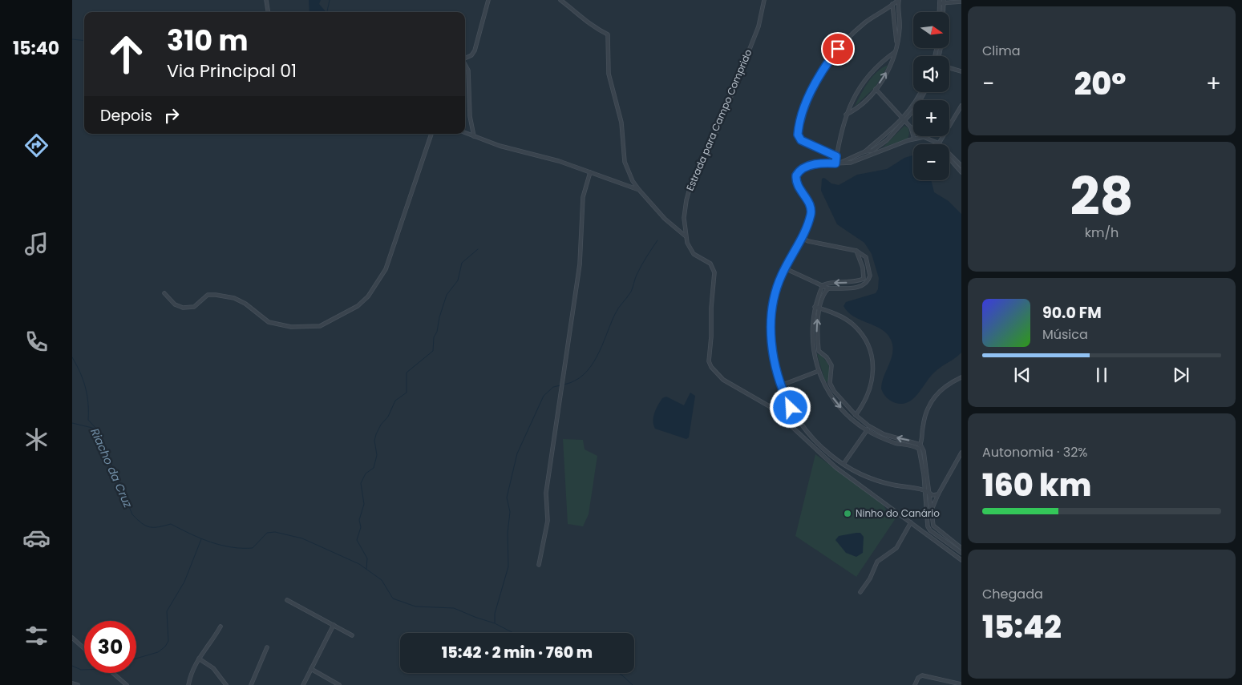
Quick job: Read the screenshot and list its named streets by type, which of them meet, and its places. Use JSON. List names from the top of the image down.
{
  "streets": {
    "street": ["Estrada para Campo Comprido"]
  },
  "water": ["Riacho da Cruz"],
  "places": ["Ninho do Canário"],
  "north": "right",
  "page": {
    "tabs": "15:40",
    "tile": [
      "Clima",
      ["28", "km/h"],
      ["Autonomia · 32%", "160 km"],
      ["Chegada", "15:42"]
    ],
    "map_buttons": ["+", "−"],
    "turn": ["310 m", "Via Principal 01"],
    "heat": ["−", "20°", "+"],
    "then": "Depois",
    "song": ["90.0 FM", "Música"],
    "limit": "30",
    "trip": "15:42 · 2 min · 760 m"
  }
}
